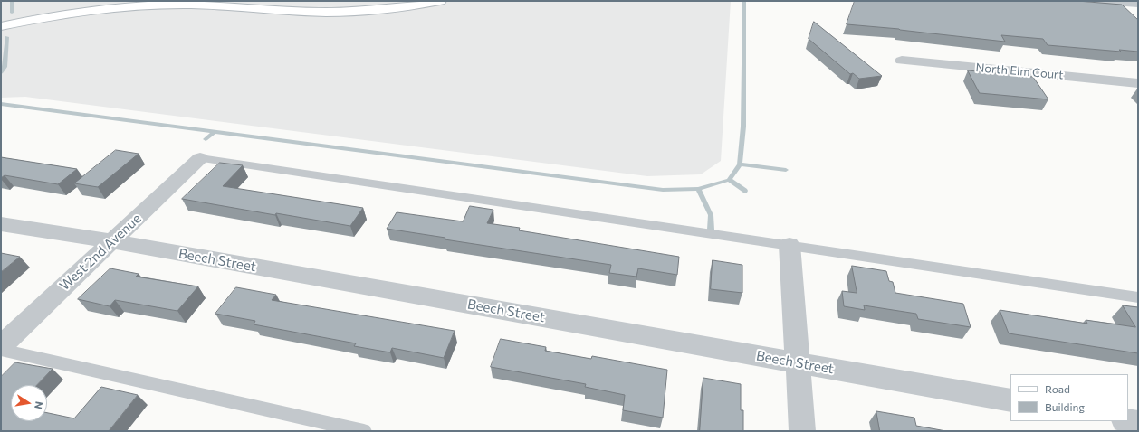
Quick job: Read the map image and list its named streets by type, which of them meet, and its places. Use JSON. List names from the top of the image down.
{
  "streets": {
    "street": ["North Elm Court", "West 2nd Avenue", "Beech Street"]
  },
  "crossings": [
    ["West 2nd Avenue", "Beech Street"]
  ],
  "legend": ["Road", "Building"],
  "north": "right"
}
